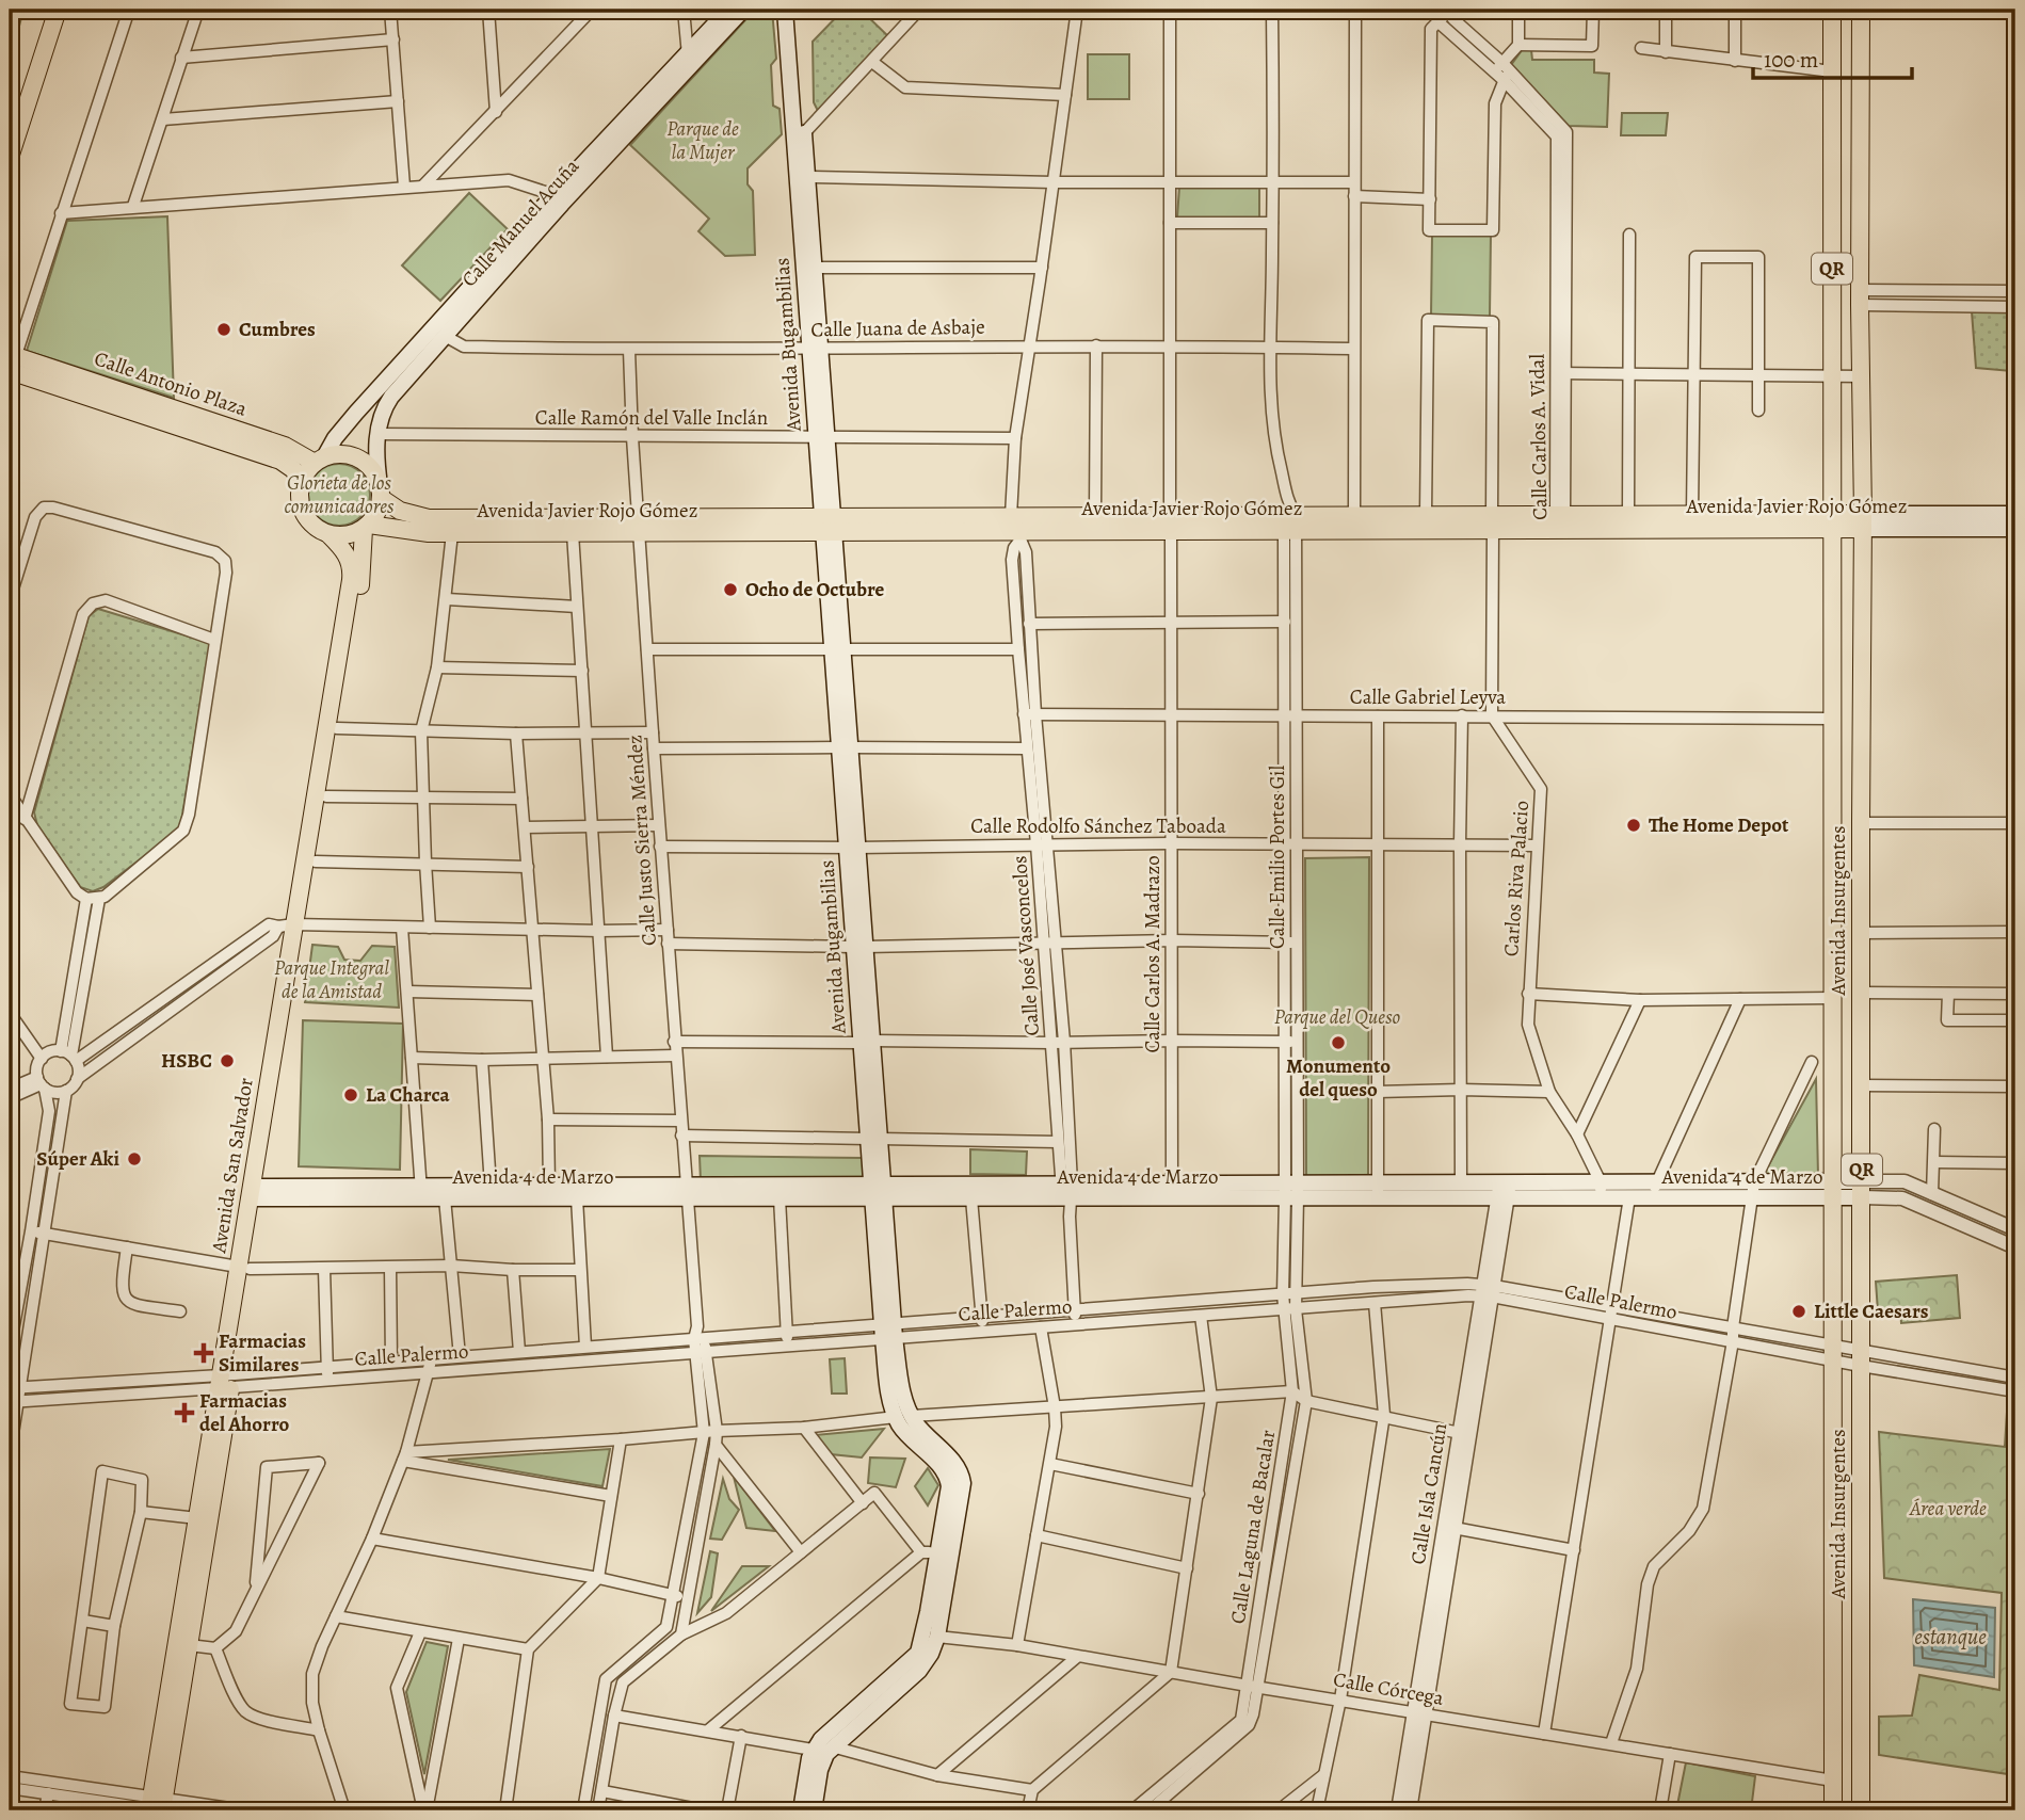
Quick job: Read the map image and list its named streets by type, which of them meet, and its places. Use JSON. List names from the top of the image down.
{
  "streets": {
    "main road": [
      "Calle Manuel Acuña",
      "QR",
      "Avenida Bugambilias",
      "Calle Antonio Plaza",
      "Avenida Javier Rojo Gómez",
      "Avenida Insurgentes",
      "Avenida San Salvador",
      "Avenida 4 de Marzo"
    ],
    "street": [
      "Calle Juana de Asbaje",
      "Calle Ramón del Valle Inclán",
      "Calle Carlos A. Vidal",
      "Calle Gabriel Leyva",
      "Calle Rodolfo Sánchez Taboada",
      "Calle Justo Sierra Méndez",
      "Calle Emilio Portes Gil",
      "Carlos Riva Palacio",
      "Calle José Vasconcelos",
      "Calle Carlos A. Madrazo",
      "Calle Palermo",
      "Calle Isla Cancún",
      "Calle Laguna de Bacalar",
      "Calle Córcega"
    ]
  },
  "crossings": [
    ["Calle Manuel Acuña", "Calle Juana de Asbaje"],
    ["Calle Manuel Acuña", "Calle Antonio Plaza"],
    ["Calle Manuel Acuña", "Calle Ramón del Valle Inclán"],
    ["Calle Manuel Acuña", "Avenida Javier Rojo Gómez"],
    ["Calle Manuel Acuña", "Avenida San Salvador"],
    ["Calle Juana de Asbaje", "Avenida Bugambilias"],
    ["Calle Juana de Asbaje", "Calle Justo Sierra Méndez"],
    ["Calle Juana de Asbaje", "Calle Carlos A. Madrazo"],
    ["Avenida Bugambilias", "Calle Ramón del Valle Inclán"],
    ["Avenida Bugambilias", "Avenida Javier Rojo Gómez"],
    ["Avenida Bugambilias", "Calle Rodolfo Sánchez Taboada"],
    ["Avenida Bugambilias", "Avenida 4 de Marzo"],
    ["Avenida Bugambilias", "Calle Palermo"],
    ["Avenida Bugambilias", "Calle Córcega"],
    ["Calle Antonio Plaza", "Avenida Javier Rojo Gómez"],
    ["Calle Antonio Plaza", "Avenida San Salvador"],
    ["Calle Ramón del Valle Inclán", "Calle Justo Sierra Méndez"],
    ["Calle Carlos A. Vidal", "Avenida Javier Rojo Gómez"],
    ["Avenida Javier Rojo Gómez", "Calle Justo Sierra Méndez"],
    ["Avenida Javier Rojo Gómez", "Calle Emilio Portes Gil"],
    ["Avenida Javier Rojo Gómez", "Avenida Insurgentes"],
    ["Avenida Javier Rojo Gómez", "Calle José Vasconcelos"],
    ["Avenida Javier Rojo Gómez", "Calle Carlos A. Madrazo"],
    ["Avenida Javier Rojo Gómez", "Avenida San Salvador"],
    ["Calle Gabriel Leyva", "Calle Emilio Portes Gil"],
    ["Calle Gabriel Leyva", "Carlos Riva Palacio"],
    ["Calle Gabriel Leyva", "Avenida Insurgentes"],
    ["Calle Gabriel Leyva", "Calle José Vasconcelos"],
    ["Calle Gabriel Leyva", "Calle Carlos A. Madrazo"],
    ["Calle Rodolfo Sánchez Taboada", "Calle Justo Sierra Méndez"],
    ["Calle Rodolfo Sánchez Taboada", "Calle Emilio Portes Gil"],
    ["Calle Rodolfo Sánchez Taboada", "Carlos Riva Palacio"],
    ["Calle Rodolfo Sánchez Taboada", "Calle José Vasconcelos"],
    ["Calle Rodolfo Sánchez Taboada", "Calle Carlos A. Madrazo"],
    ["Calle Justo Sierra Méndez", "Avenida 4 de Marzo"],
    ["Calle Justo Sierra Méndez", "Calle Palermo"],
    ["Calle Emilio Portes Gil", "Avenida 4 de Marzo"],
    ["Calle Emilio Portes Gil", "Calle Laguna de Bacalar"],
    ["Carlos Riva Palacio", "Avenida 4 de Marzo"],
    ["Avenida Insurgentes", "Avenida 4 de Marzo"],
    ["Avenida Insurgentes", "Calle Palermo"],
    ["Avenida Insurgentes", "Calle Córcega"],
    ["Calle José Vasconcelos", "Avenida 4 de Marzo"],
    ["Calle José Vasconcelos", "Calle Palermo"],
    ["Calle Carlos A. Madrazo", "Avenida 4 de Marzo"],
    ["Avenida San Salvador", "Avenida 4 de Marzo"],
    ["Avenida San Salvador", "Calle Palermo"],
    ["Avenida 4 de Marzo", "Calle Isla Cancún"],
    ["Avenida 4 de Marzo", "Calle Laguna de Bacalar"],
    ["Calle Palermo", "Calle Isla Cancún"],
    ["Calle Palermo", "Calle Laguna de Bacalar"],
    ["Calle Isla Cancún", "Calle Córcega"],
    ["Calle Laguna de Bacalar", "Calle Córcega"]
  ],
  "water": ["estanque"],
  "parks": [
    "Parque de la Mujer",
    "Glorieta de los comunicadores",
    "Parque Integral de la Amistad",
    "Parque del Queso",
    "Área verde"
  ],
  "places": {
    "other": [
      "Cumbres",
      "Ocho de Octubre",
      "The Home Depot",
      "Monumento del queso",
      "HSBC",
      "La Charca",
      "Súper Aki",
      "Little Caesars"
    ],
    "health": ["Farmacias Similares", "Farmacias del Ahorro"]
  },
  "scale_bar": "100 m"
}
